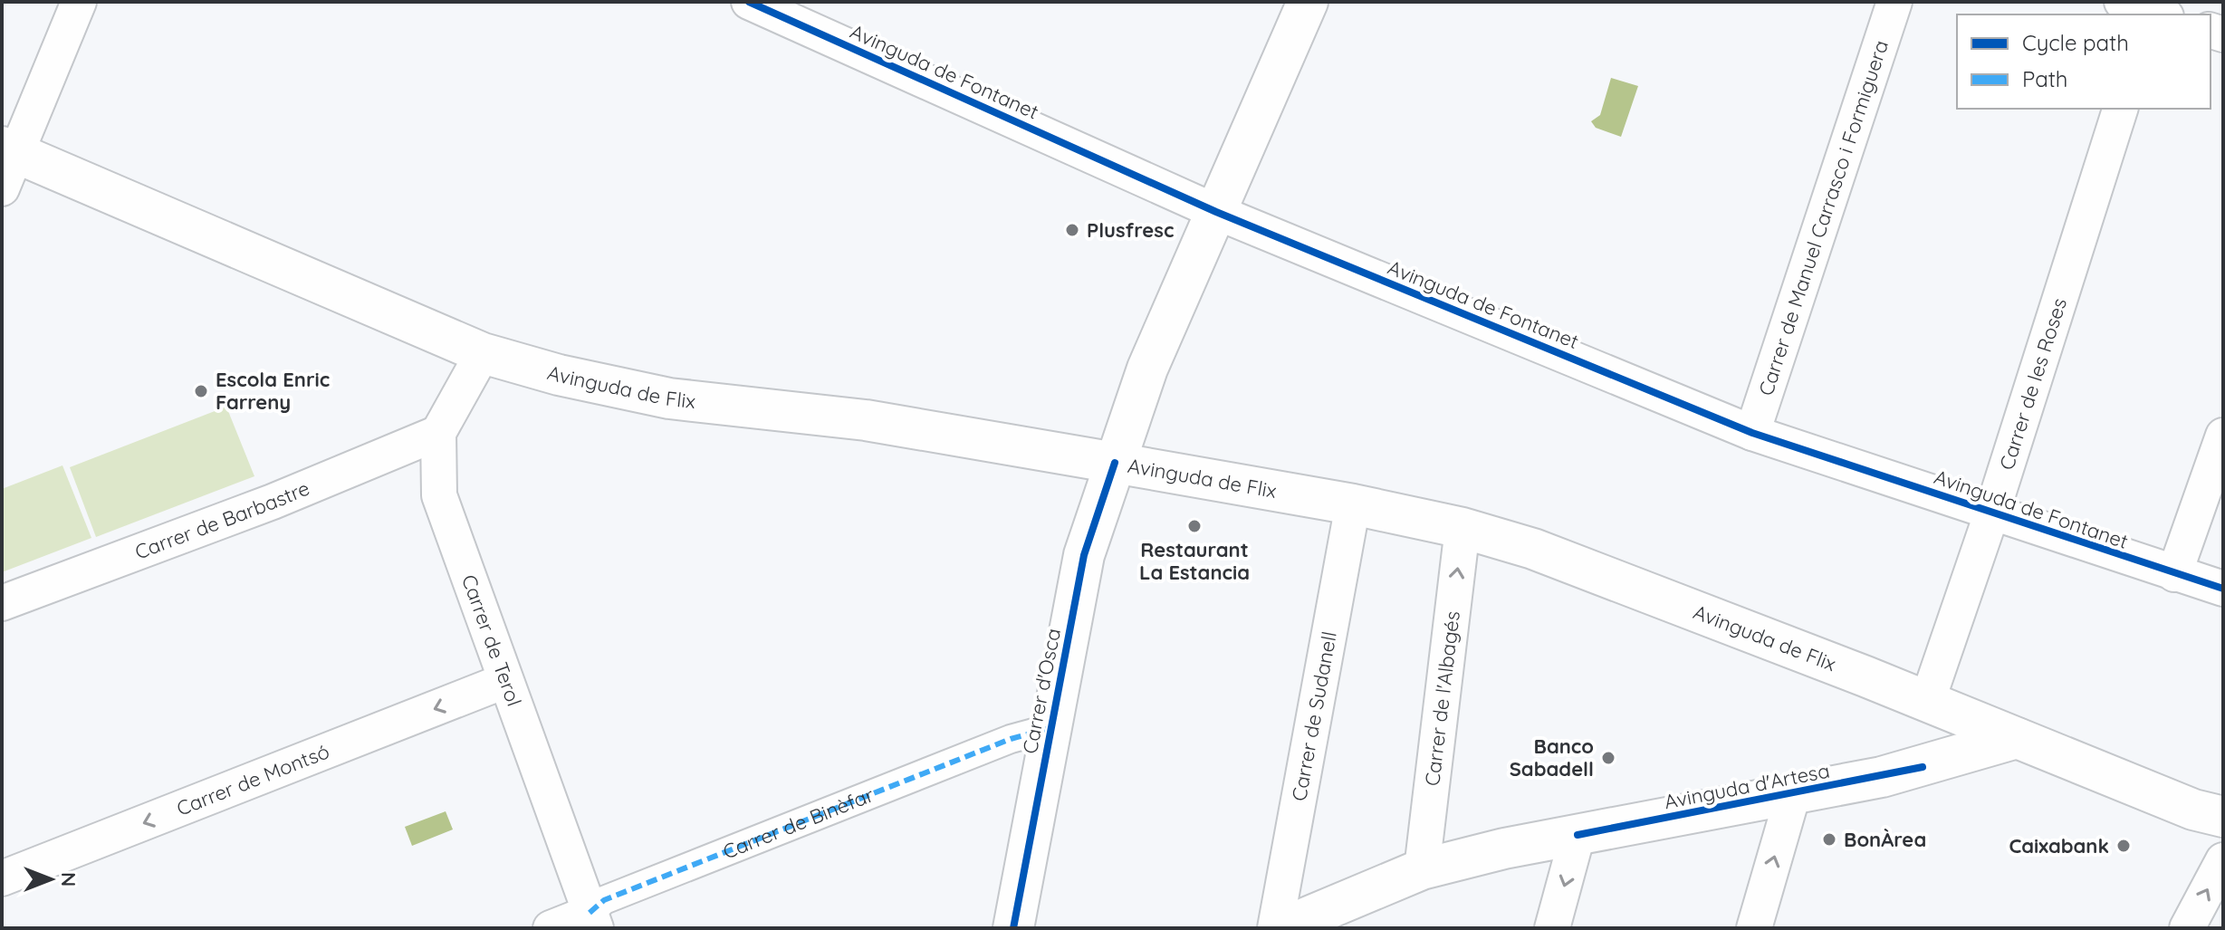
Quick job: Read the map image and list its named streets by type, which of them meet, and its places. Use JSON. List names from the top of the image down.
{
  "streets": {
    "main road": ["Avinguda de Flix", "Carrer d'Osca", "Avinguda d'Artesa"],
    "street": [
      "Avinguda de Fontanet",
      "Carrer de Manuel Carrasco i Formiguera",
      "Carrer de les Roses",
      "Carrer de Barbastre",
      "Carrer de Terol",
      "Carrer de l'Albagés",
      "Carrer de Sudanell",
      "Carrer de Montsó",
      "Carrer de Binèfar"
    ]
  },
  "crossings": [
    ["Avinguda de Fontanet", "Carrer de Manuel Carrasco i Formiguera"],
    ["Avinguda de Fontanet", "Carrer de les Roses"],
    ["Avinguda de Fontanet", "Carrer d'Osca"],
    ["Carrer de les Roses", "Avinguda de Flix"],
    ["Avinguda de Flix", "Carrer de Terol"],
    ["Avinguda de Flix", "Carrer d'Osca"],
    ["Avinguda de Flix", "Carrer de l'Albagés"],
    ["Avinguda de Flix", "Carrer de Sudanell"],
    ["Avinguda de Flix", "Avinguda d'Artesa"],
    ["Carrer de Barbastre", "Carrer de Terol"],
    ["Carrer de Terol", "Carrer de Montsó"],
    ["Carrer de Terol", "Carrer de Binèfar"],
    ["Carrer d'Osca", "Carrer de Binèfar"],
    ["Carrer de l'Albagés", "Avinguda d'Artesa"]
  ],
  "one_way": ["Carrer de l'Albagés", "Carrer de Montsó"],
  "places": [
    "Plusfresc",
    "Escola Enric Farreny",
    "Restaurant La Estancia",
    "Banco Sabadell",
    "BonÀrea",
    "Caixabank"
  ],
  "legend": ["Cycle path", "Path"],
  "north": "right"
}
